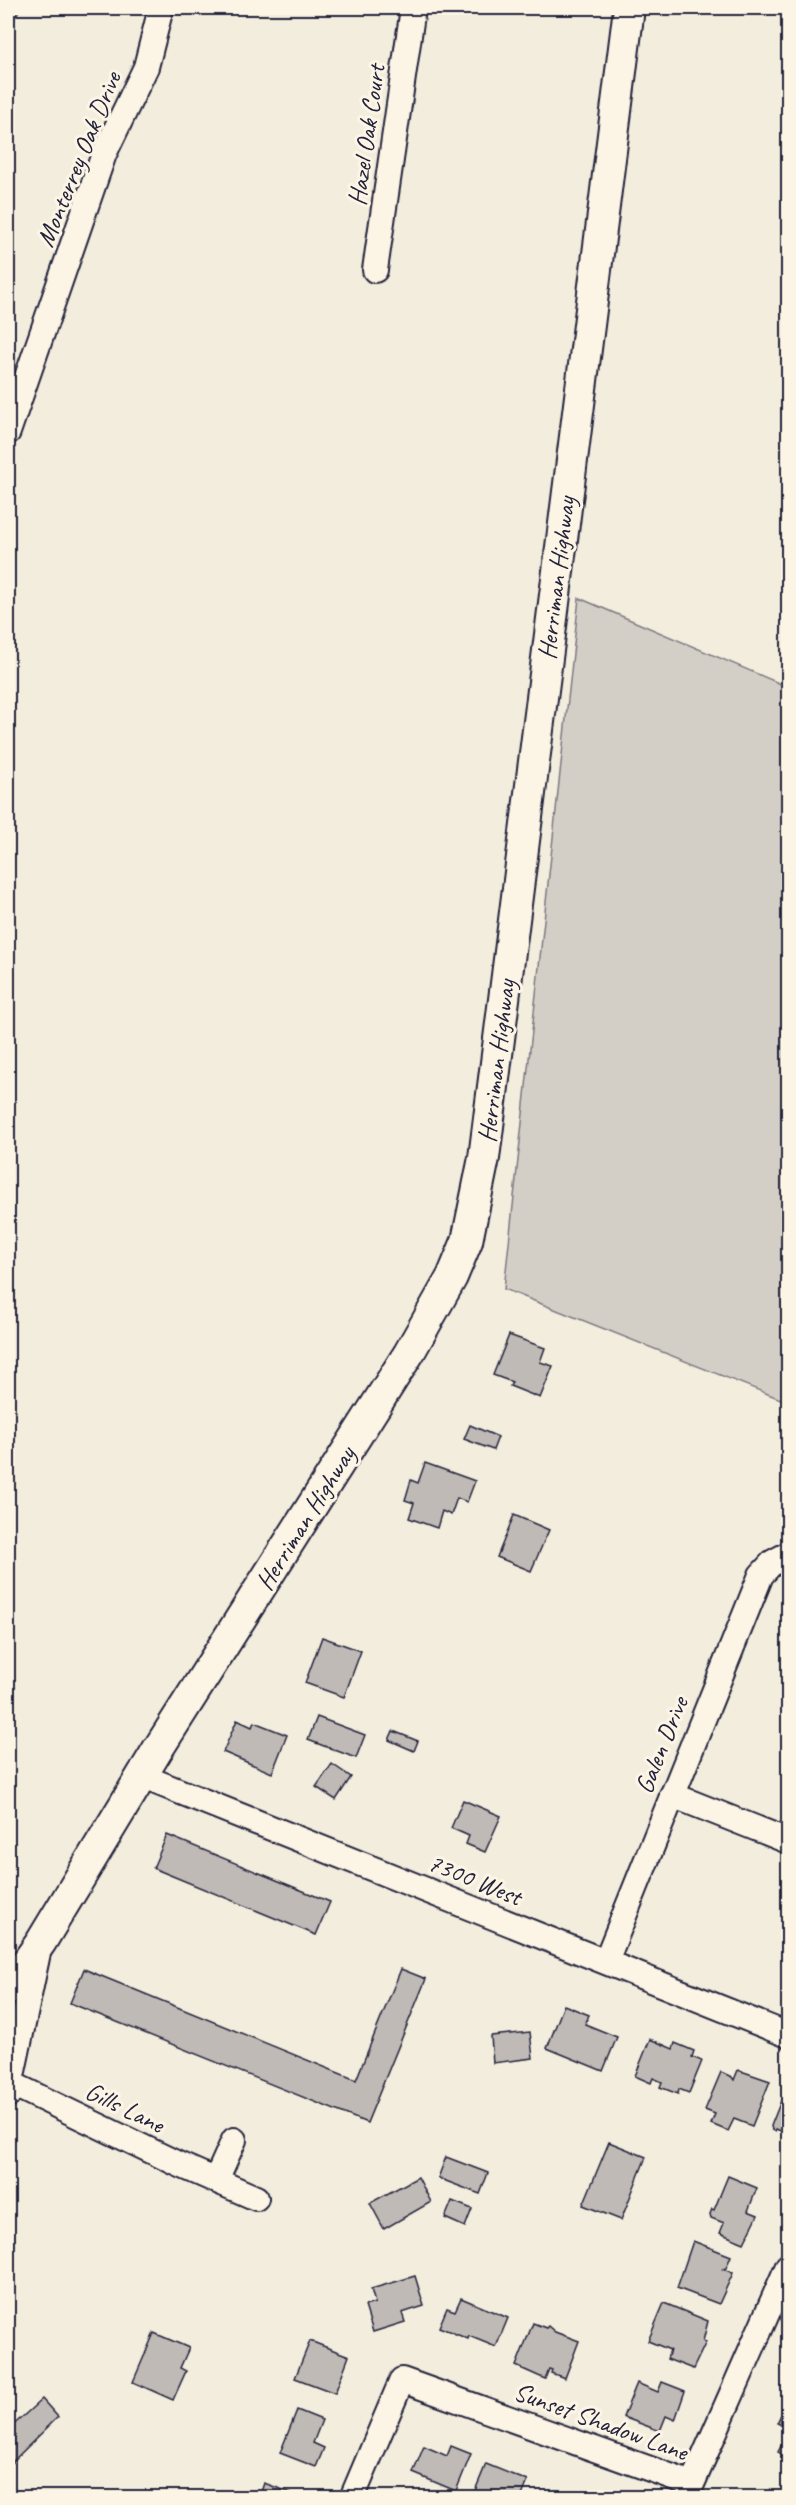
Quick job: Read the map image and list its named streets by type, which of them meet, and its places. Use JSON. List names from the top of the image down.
{
  "streets": {
    "main road": ["Herriman Highway"],
    "street": [
      "Hazel Oak Court",
      "Monterrey Oak Drive",
      "Galen Drive",
      "7300 West",
      "Gills Lane",
      "Sunset Shadow Lane"
    ]
  },
  "crossings": [
    ["Herriman Highway", "7300 West"],
    ["Galen Drive", "7300 West"]
  ]
}
